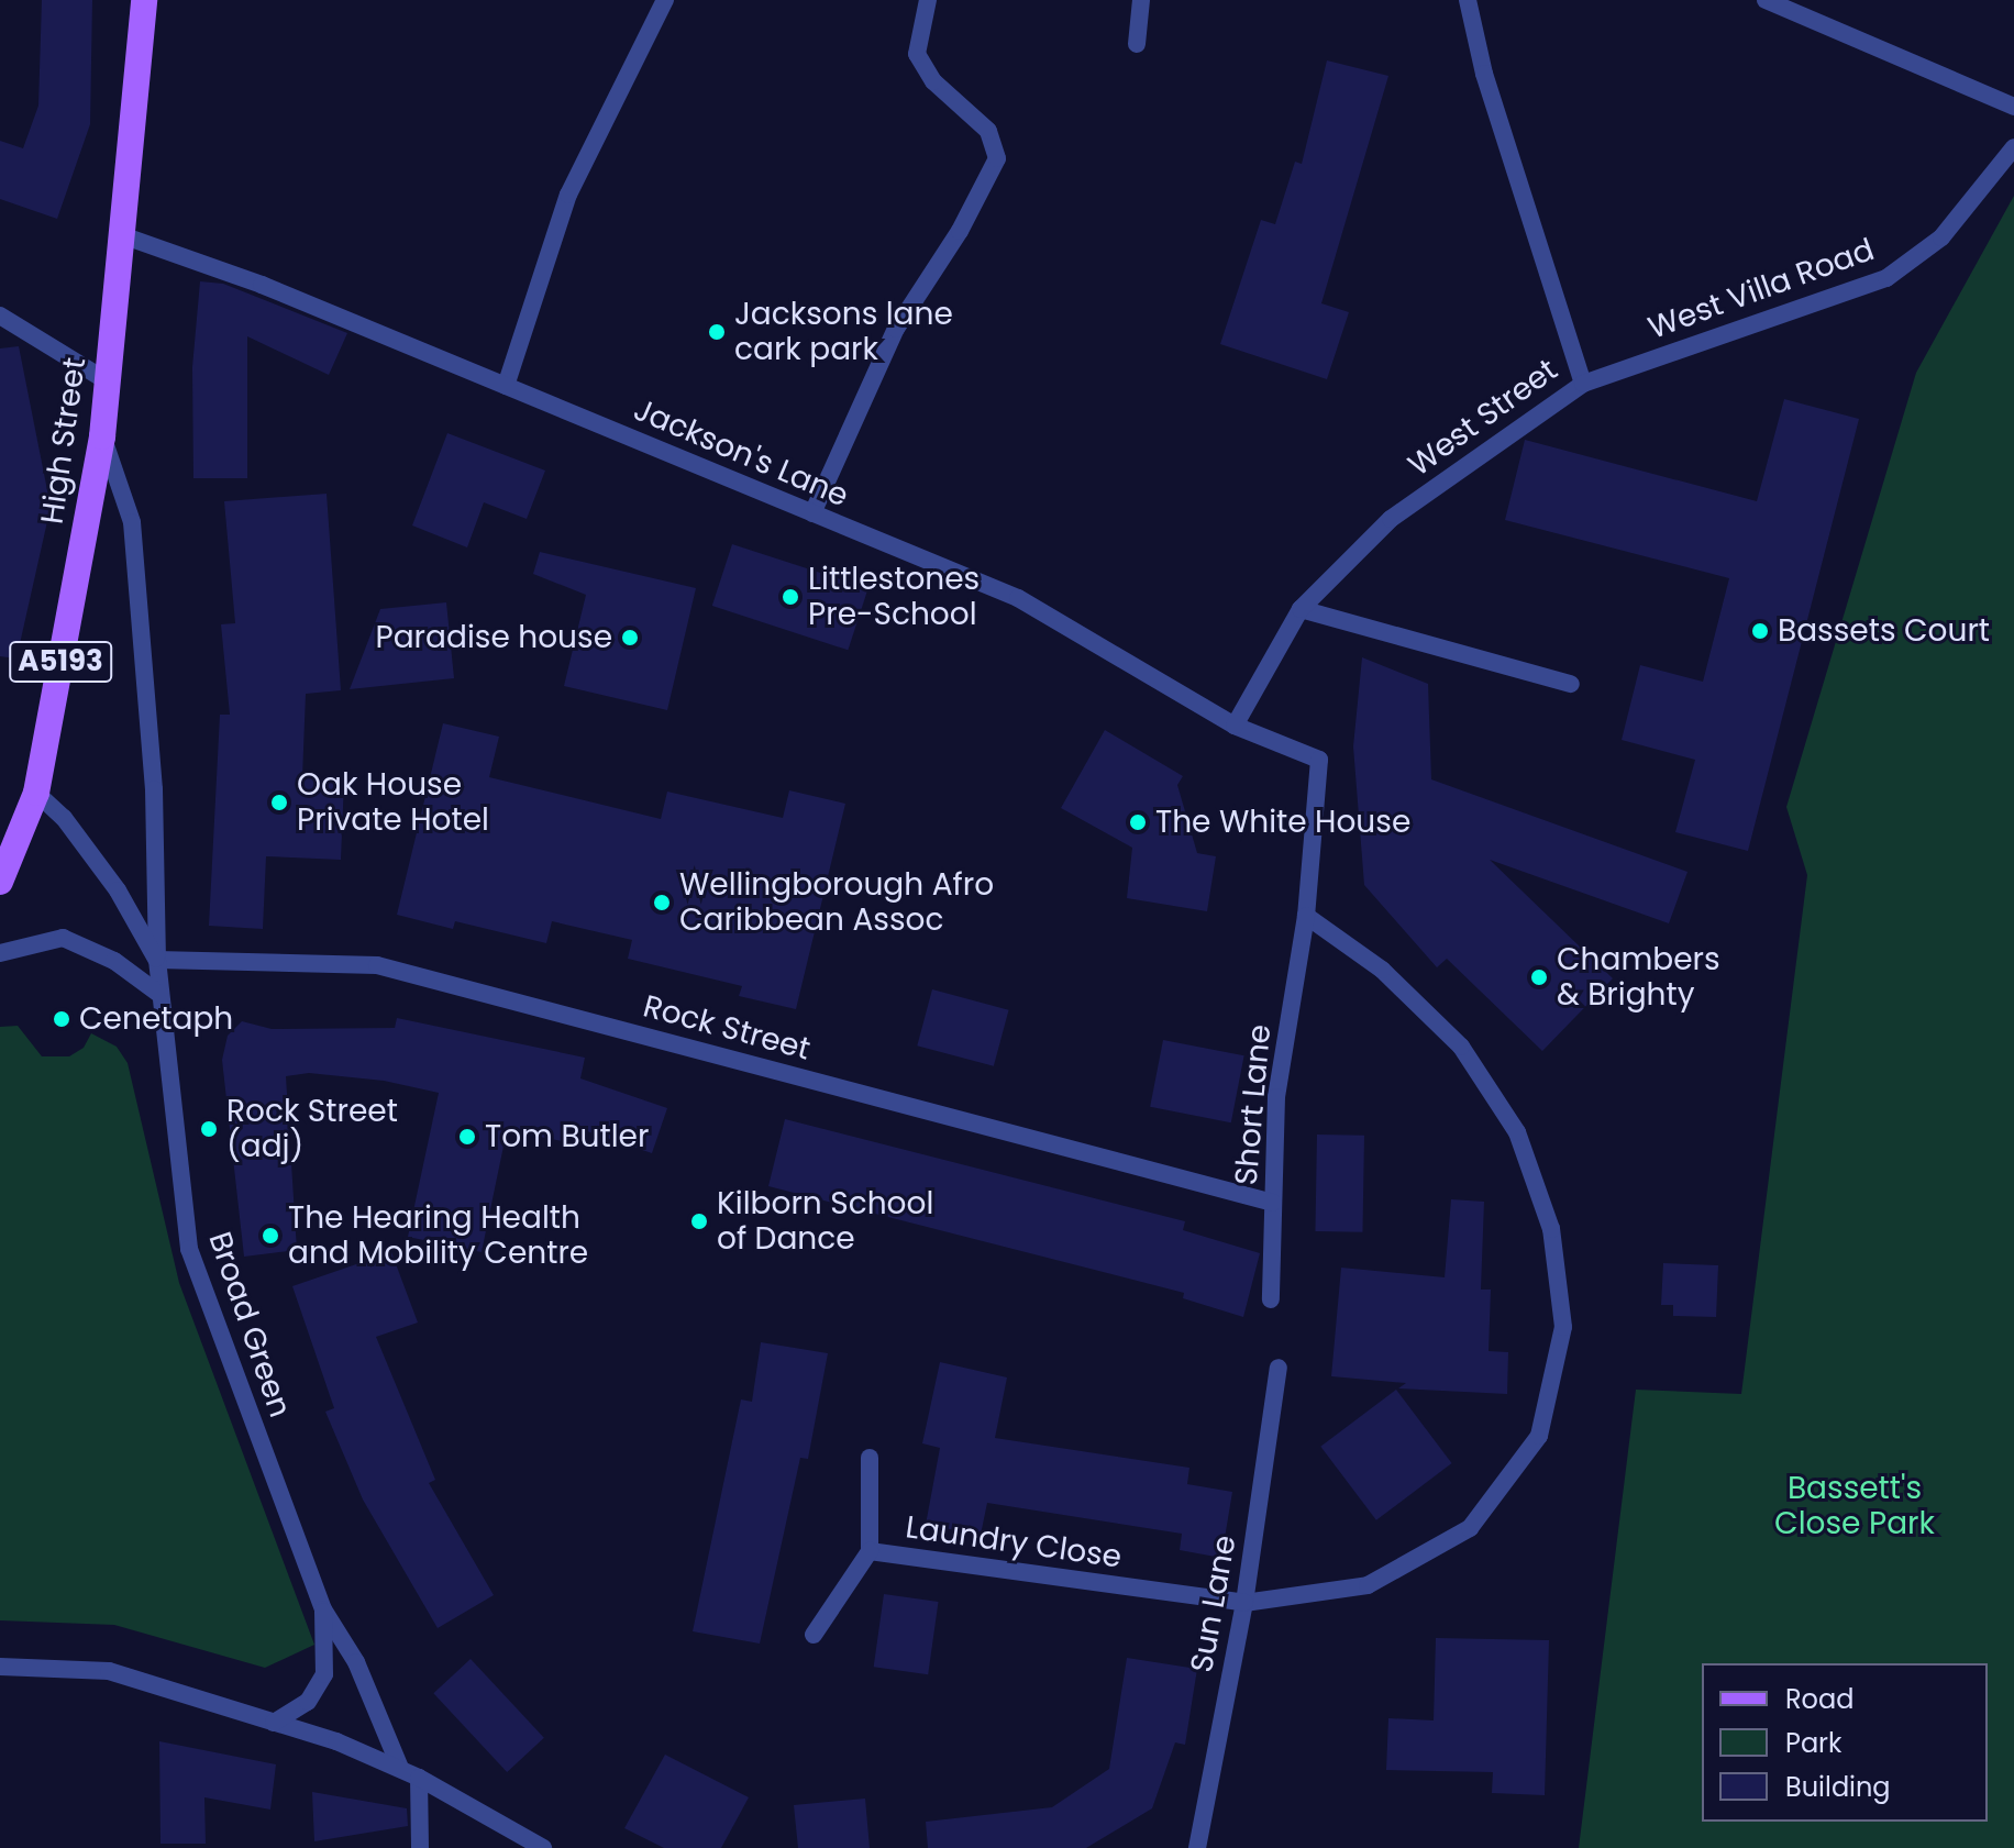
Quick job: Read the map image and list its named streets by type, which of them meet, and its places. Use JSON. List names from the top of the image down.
{
  "streets": {
    "main road": ["High Street", "A5193"],
    "street": [
      "West Villa Road",
      "West Street",
      "Jackson's Lane",
      "Rock Street",
      "Short Lane",
      "Broad Green",
      "Laundry Close",
      "Sun Lane"
    ]
  },
  "crossings": [
    ["West Villa Road", "West Street"],
    ["West Street", "Jackson's Lane"],
    ["High Street", "Jackson's Lane"],
    ["High Street", "Broad Green"],
    ["Jackson's Lane", "Short Lane"],
    ["Rock Street", "Short Lane"],
    ["Rock Street", "Broad Green"],
    ["Short Lane", "Laundry Close"],
    ["Laundry Close", "Sun Lane"]
  ],
  "parks": ["Bassett's Close Park"],
  "places": [
    "Jacksons lane cark park",
    "Littlestones Pre-School",
    "Bassets Court",
    "Paradise house",
    "Oak House Private Hotel",
    "The White House",
    "Wellingborough Afro Caribbean Assoc",
    "Chambers & Brighty",
    "Cenetaph",
    "Rock Street (adj)",
    "Tom Butler",
    "Kilborn School of Dance",
    "The Hearing Health and Mobility Centre"
  ],
  "legend": ["Road", "Park", "Building"]
}
